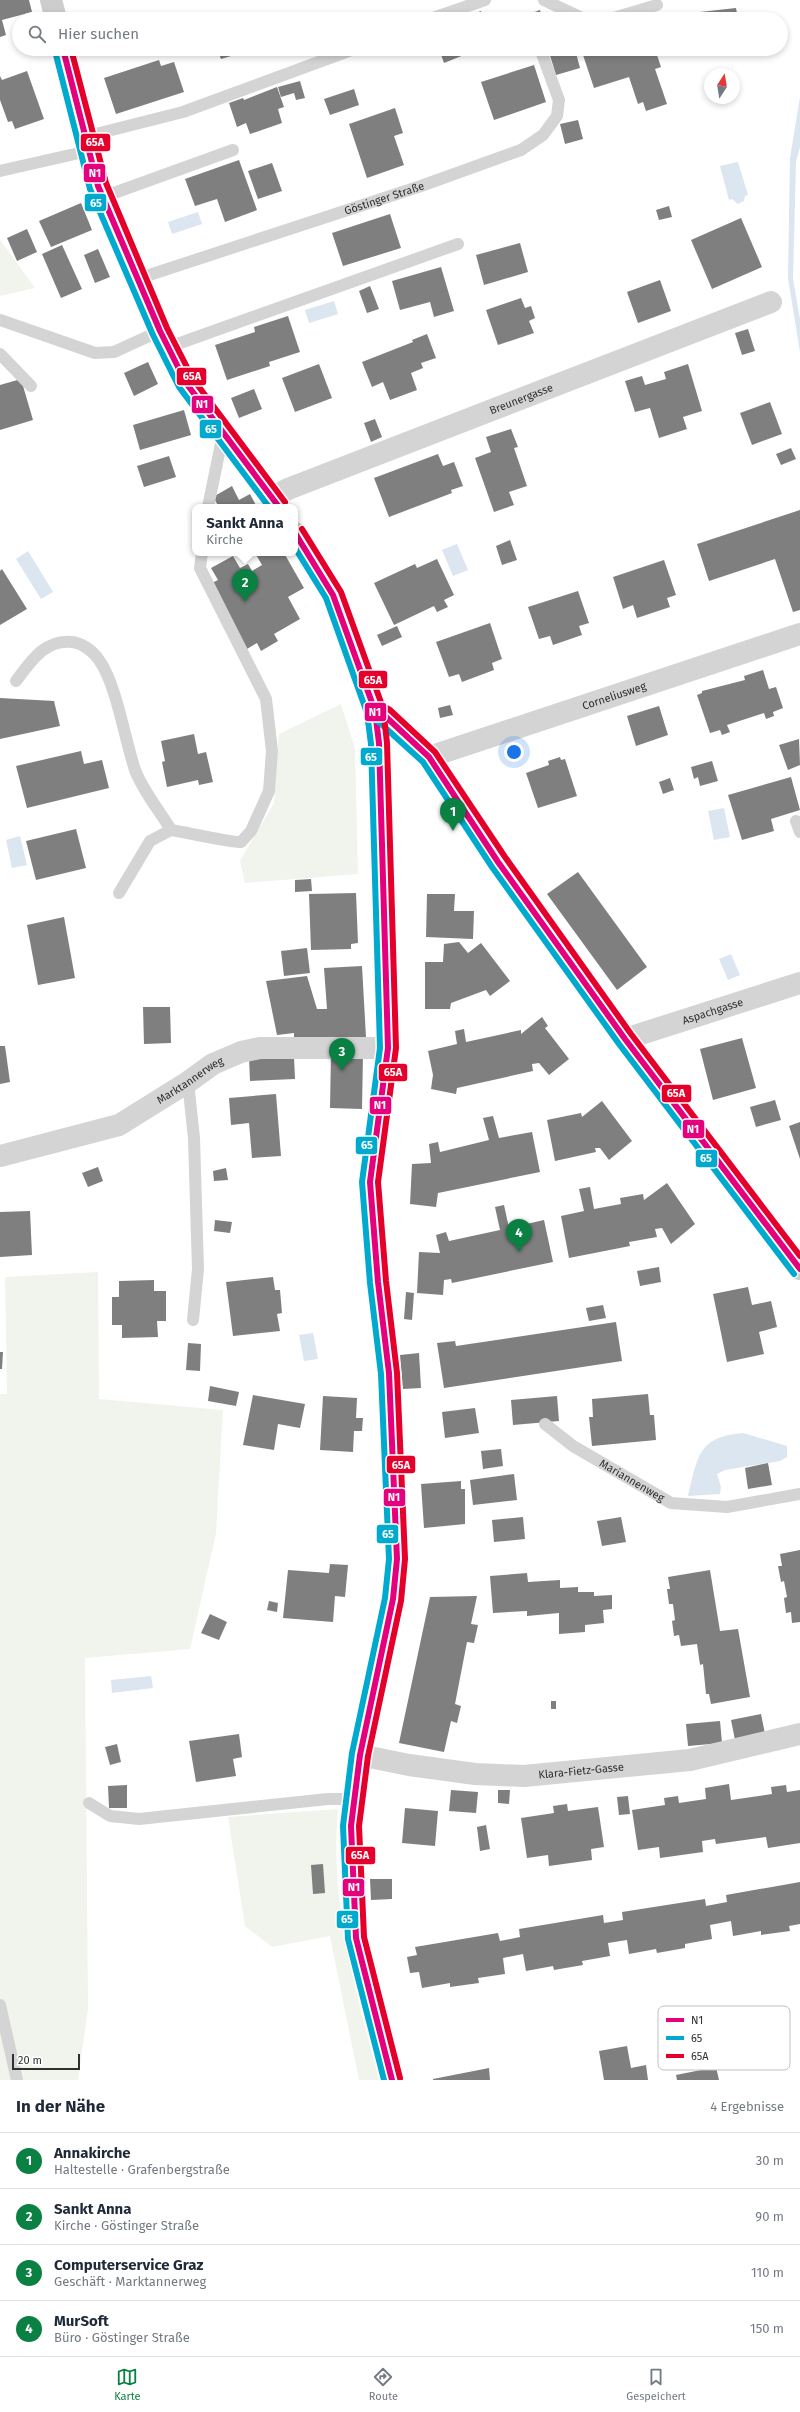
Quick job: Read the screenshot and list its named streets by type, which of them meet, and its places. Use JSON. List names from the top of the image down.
{
  "streets": {
    "street": [
      "Breunergasse",
      "Corneliusweg",
      "Aspachgasse",
      "Marktannerweg",
      "Klara-Fietz-Gasse"
    ],
    "lane": ["Göstinger Straße", "Mariannenweg"]
  },
  "lines": ["transit line N1", "transit line 65", "transit line 65A"],
  "legend": ["N1", "65", "65A"],
  "scale_bar": "20 m",
  "north": "top",
  "page": {
    "search": "Hier suchen",
    "popup": ["Sankt Anna", "Kirche"],
    "pins": [
      "2",
      "1",
      "3",
      "4"
    ],
    "scale": "20 m",
    "heading": ["In der Nähe", "4 Ergebnisse"],
    "list": [
      {
        "mark": "1",
        "name": "Annakirche",
        "note": "Haltestelle · Grafenbergstraße",
        "value": "30 m"
      },
      {
        "mark": "2",
        "name": "Sankt Anna",
        "note": "Kirche · Göstinger Straße",
        "value": "90 m"
      },
      {
        "mark": "3",
        "name": "Computerservice Graz",
        "note": "Geschäft · Marktannerweg",
        "value": "110 m"
      },
      {
        "mark": "4",
        "name": "MurSoft",
        "note": "Büro · Göstinger Straße",
        "value": "150 m"
      }
    ],
    "nav": ["Karte", "Route", "Gespeichert"]
  }
}
